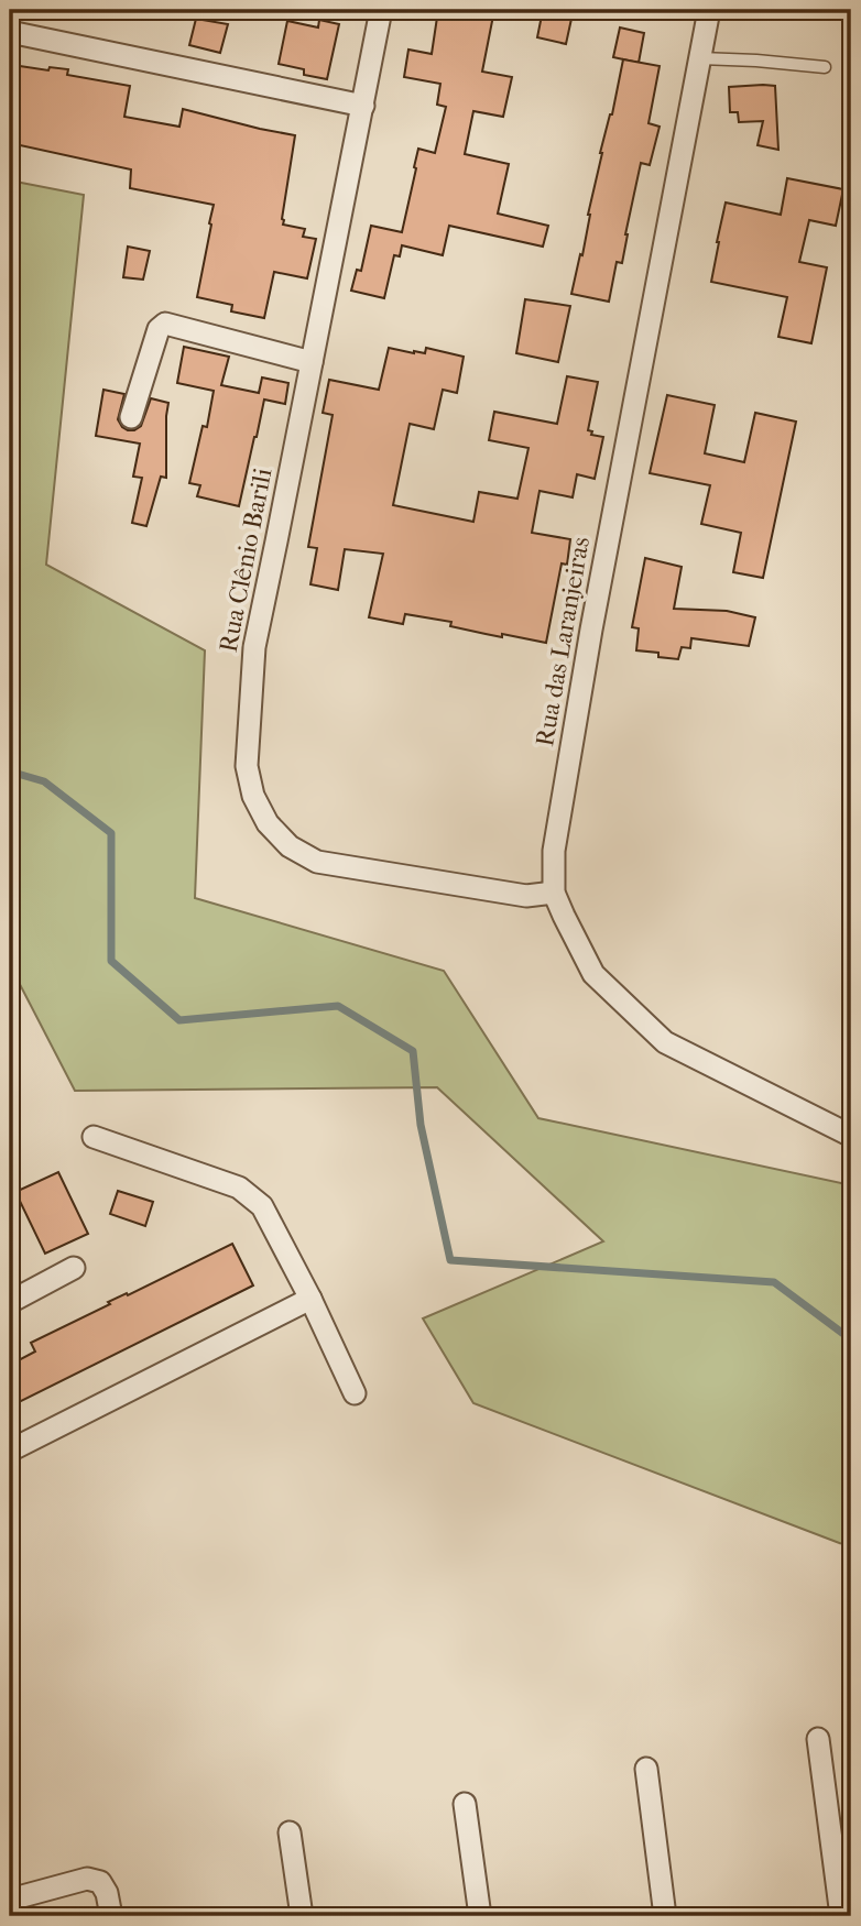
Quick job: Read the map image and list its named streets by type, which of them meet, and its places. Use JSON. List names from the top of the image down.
{
  "streets": {
    "street": ["Rua Clênio Barili", "Rua das Laranjeiras"]
  },
  "crossings": [
    ["Rua Clênio Barili", "Rua das Laranjeiras"]
  ]
}
